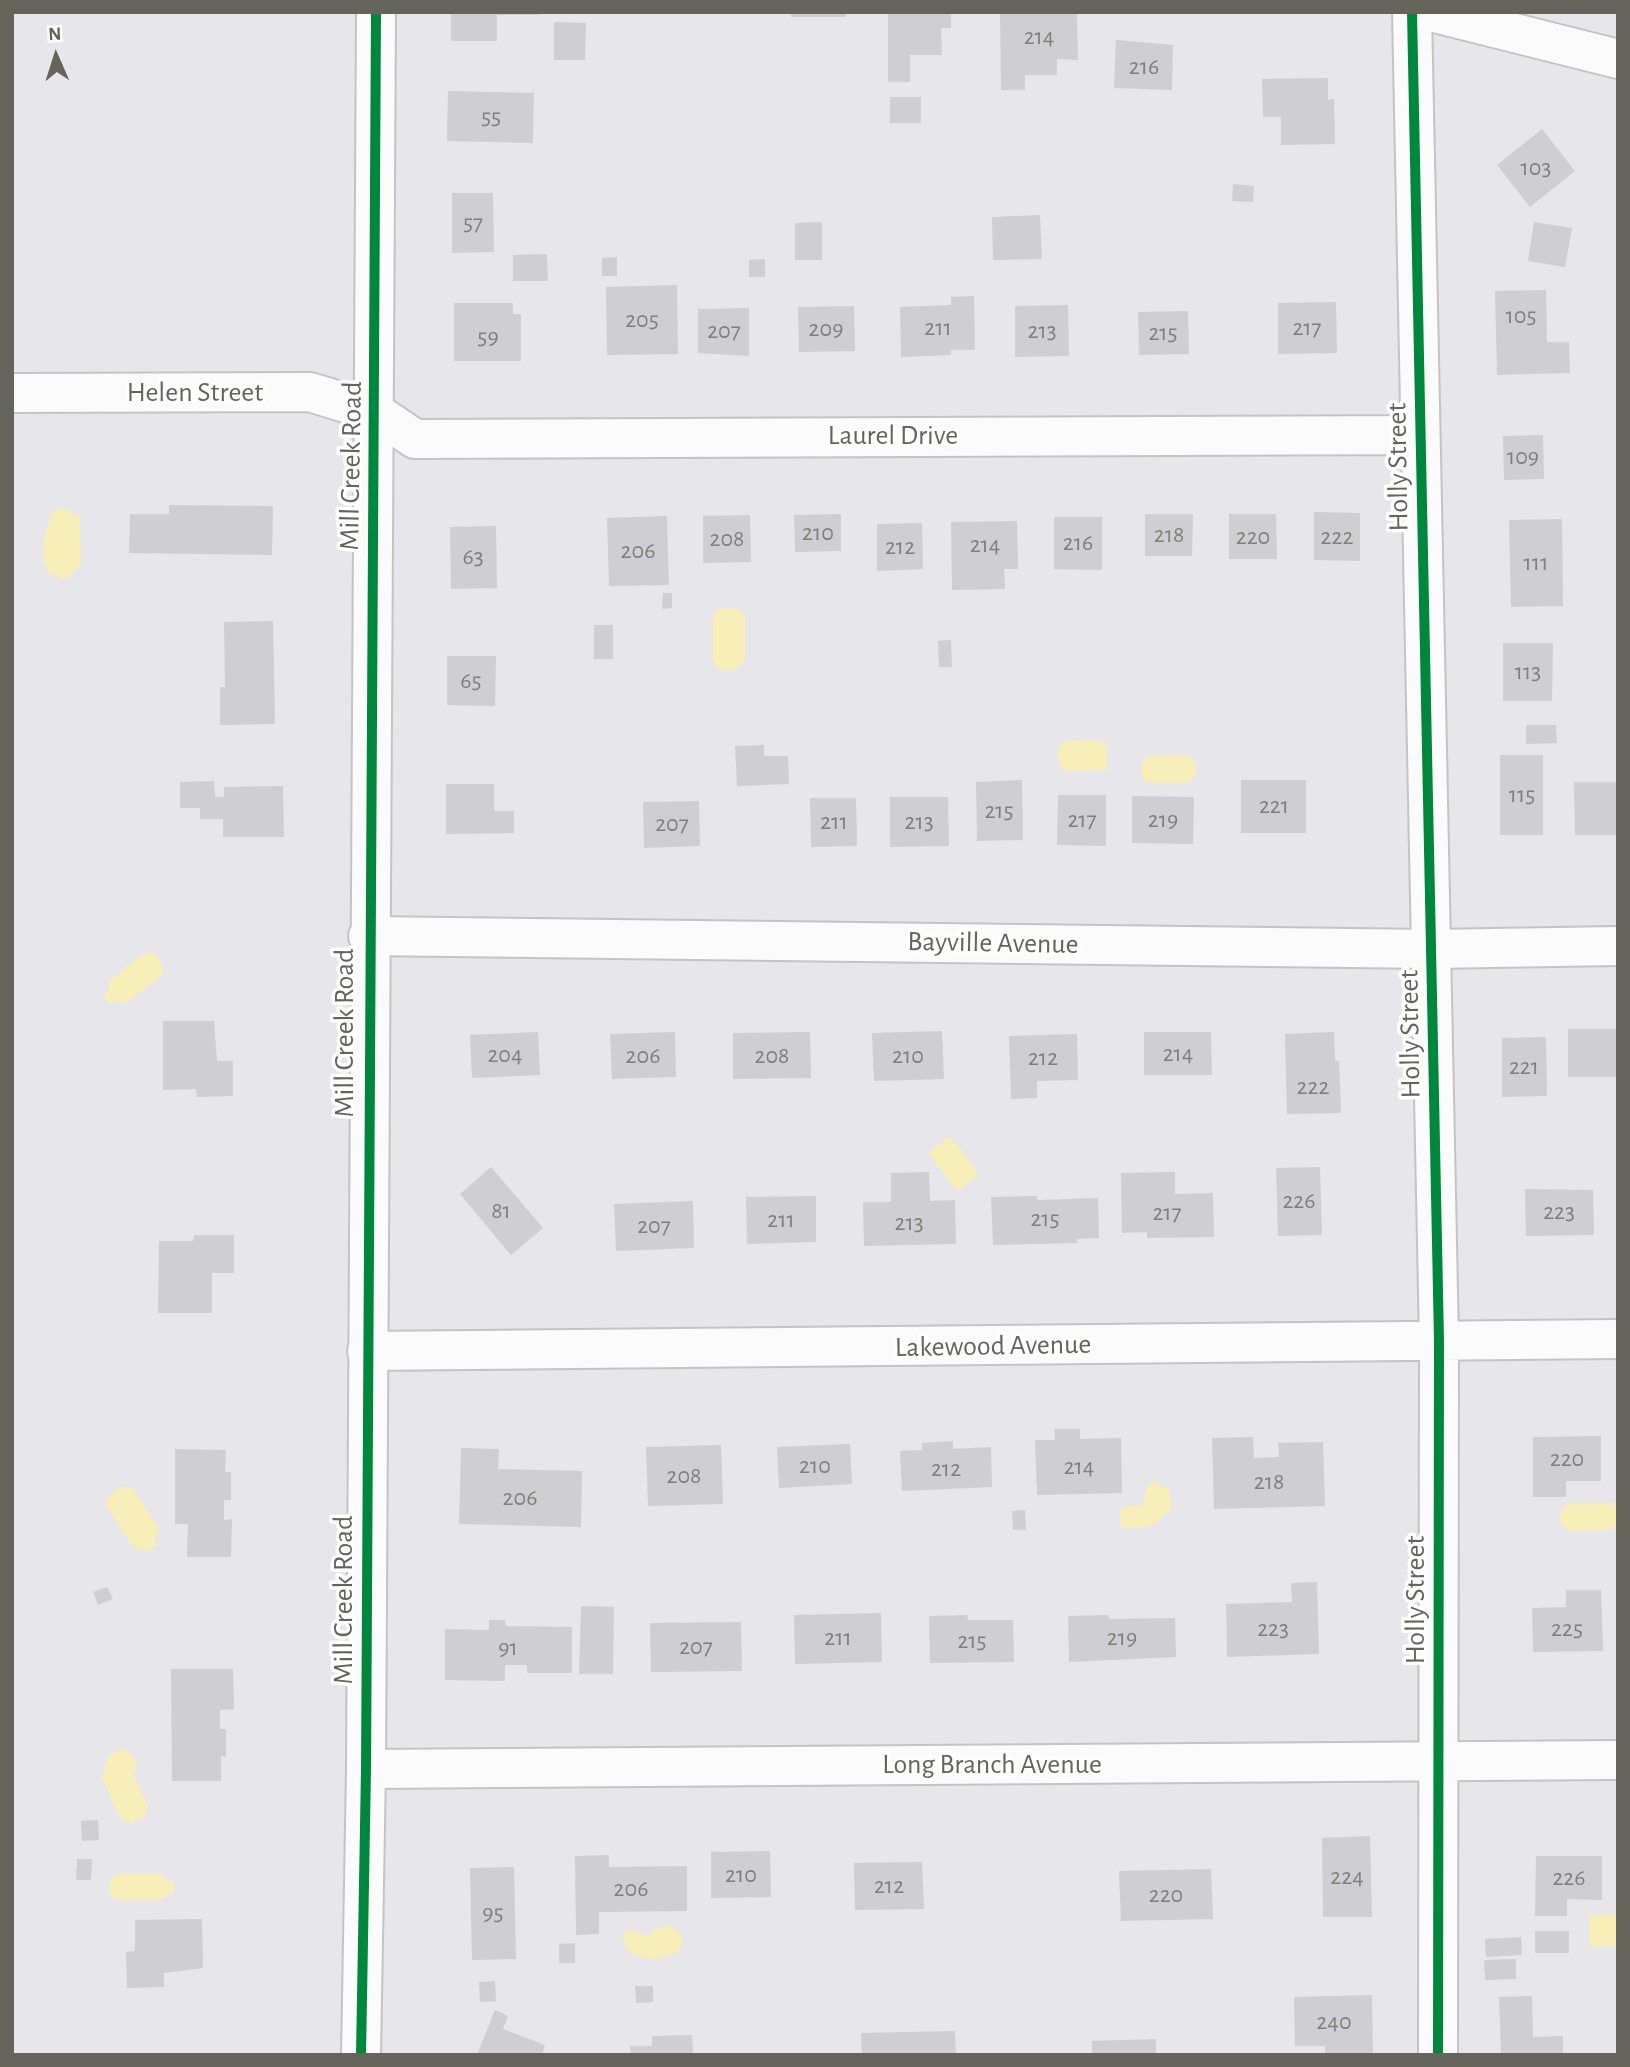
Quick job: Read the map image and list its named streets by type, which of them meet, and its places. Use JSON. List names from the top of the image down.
{
  "streets": {
    "street": [
      "Helen Street",
      "Laurel Drive",
      "Mill Creek Road",
      "Holly Street",
      "Bayville Avenue",
      "Lakewood Avenue",
      "Long Branch Avenue"
    ]
  },
  "crossings": [
    ["Helen Street", "Laurel Drive"],
    ["Helen Street", "Mill Creek Road"],
    ["Laurel Drive", "Mill Creek Road"],
    ["Laurel Drive", "Holly Street"],
    ["Mill Creek Road", "Bayville Avenue"],
    ["Mill Creek Road", "Lakewood Avenue"],
    ["Mill Creek Road", "Long Branch Avenue"],
    ["Holly Street", "Bayville Avenue"],
    ["Holly Street", "Lakewood Avenue"],
    ["Holly Street", "Long Branch Avenue"]
  ],
  "house_numbers": [
    "214",
    "216",
    "55",
    "103",
    "57",
    "105",
    "205",
    "211",
    "217",
    "209",
    "207",
    "213",
    "215",
    "59",
    "109",
    "210",
    "218",
    "220",
    "222",
    "208",
    "216",
    "214",
    "212",
    "206",
    "63",
    "111",
    "113",
    "65",
    "115",
    "221",
    "215",
    "217",
    "219",
    "211",
    "213",
    "207",
    "214",
    "204",
    "206",
    "208",
    "210",
    "212",
    "221",
    "222",
    "226",
    "81",
    "223",
    "217",
    "215",
    "211",
    "213",
    "207",
    "220",
    "210",
    "214",
    "212",
    "208",
    "218",
    "206",
    "223",
    "225",
    "211",
    "219",
    "215",
    "207",
    "91",
    "210",
    "224",
    "226",
    "212",
    "206",
    "220",
    "95",
    "240"
  ],
  "north": "top"
}
